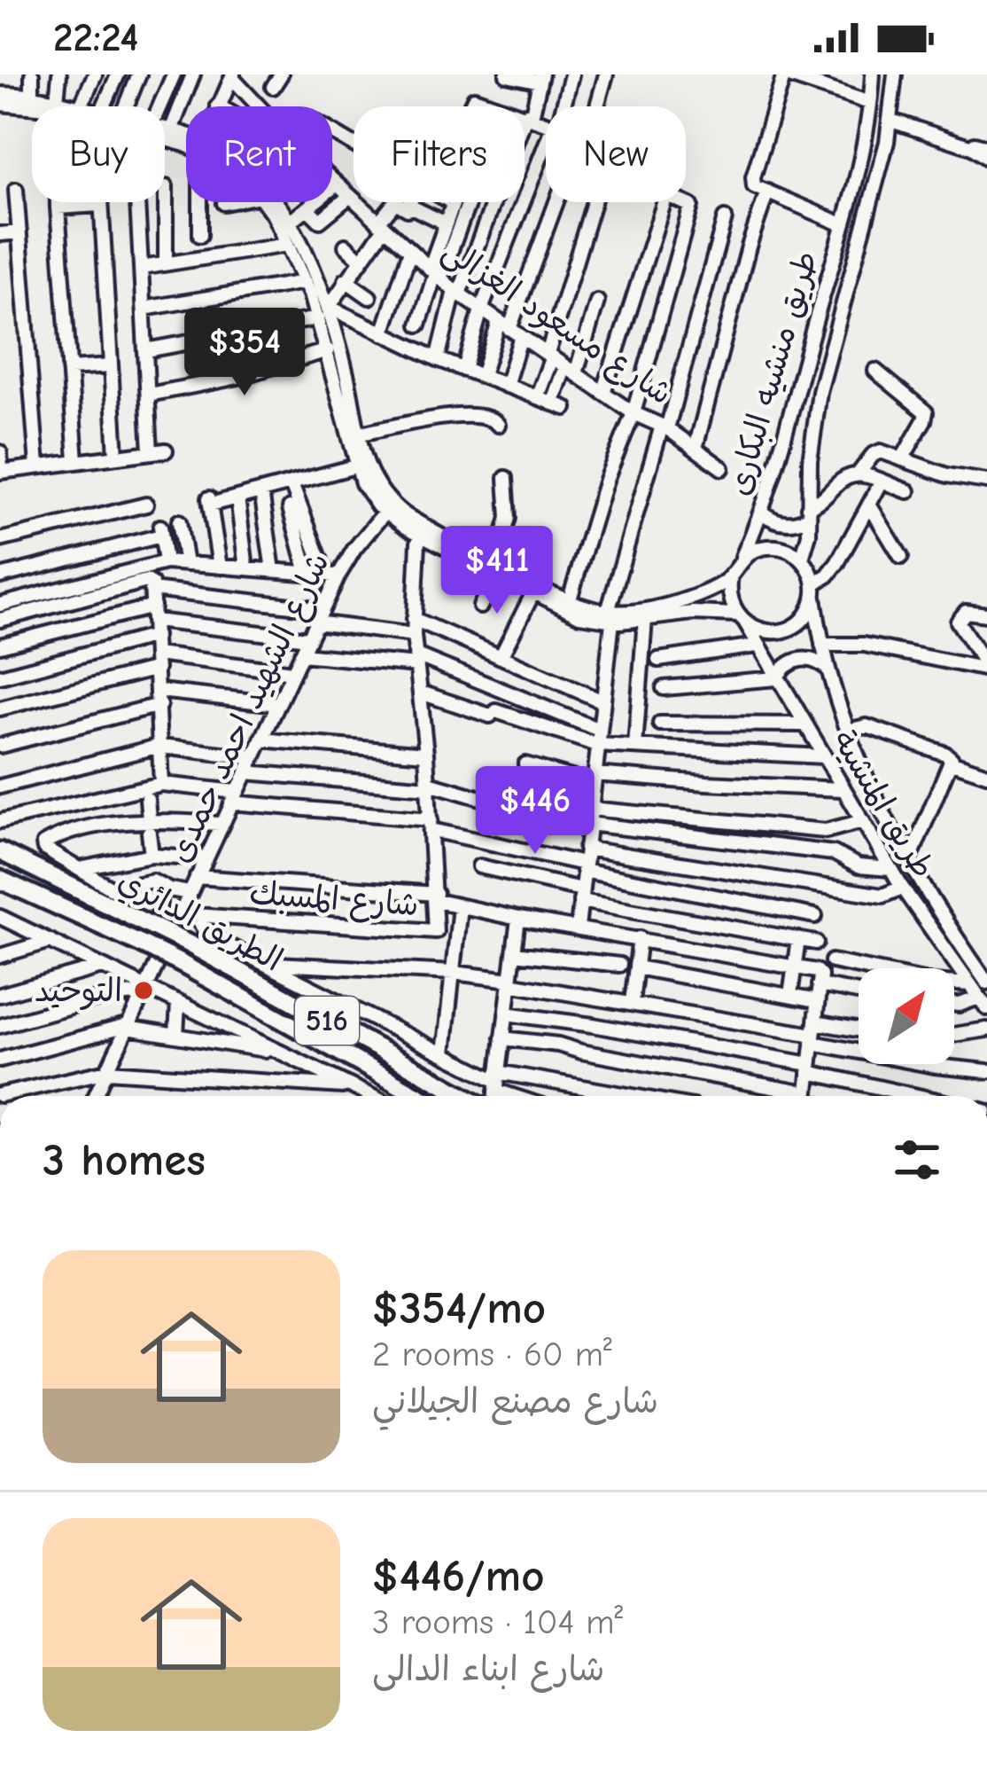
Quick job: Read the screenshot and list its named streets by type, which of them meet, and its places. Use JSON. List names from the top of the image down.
{
  "streets": {
    "highway": ["الطريق الدائري", "516"],
    "street": [
      "شارع مسعود الغزالى",
      "طريق منشيه البكارى",
      "شارع الشهيد احمد حمدى",
      "طريق المنشية",
      "شارع المسبك"
    ]
  },
  "crossings": [
    ["طريق منشيه البكارى", "طريق المنشية"],
    ["شارع الشهيد احمد حمدى", "شارع المسبك"]
  ],
  "places": ["التوحيد"],
  "north": "top right",
  "page": {
    "status": "22:24",
    "chip": [
      "Buy",
      "Rent",
      "Filters",
      "New"
    ],
    "price": ["$354", "$411", "$446"],
    "heading": "3 homes",
    "list": [
      {
        "name": "$354/mo",
        "note": "2 rooms · 60 m² · شارع مصنع الجيلاني"
      },
      {
        "name": "$446/mo",
        "note": "3 rooms · 104 m² · شارع ابناء الدالى"
      }
    ]
  }
}
